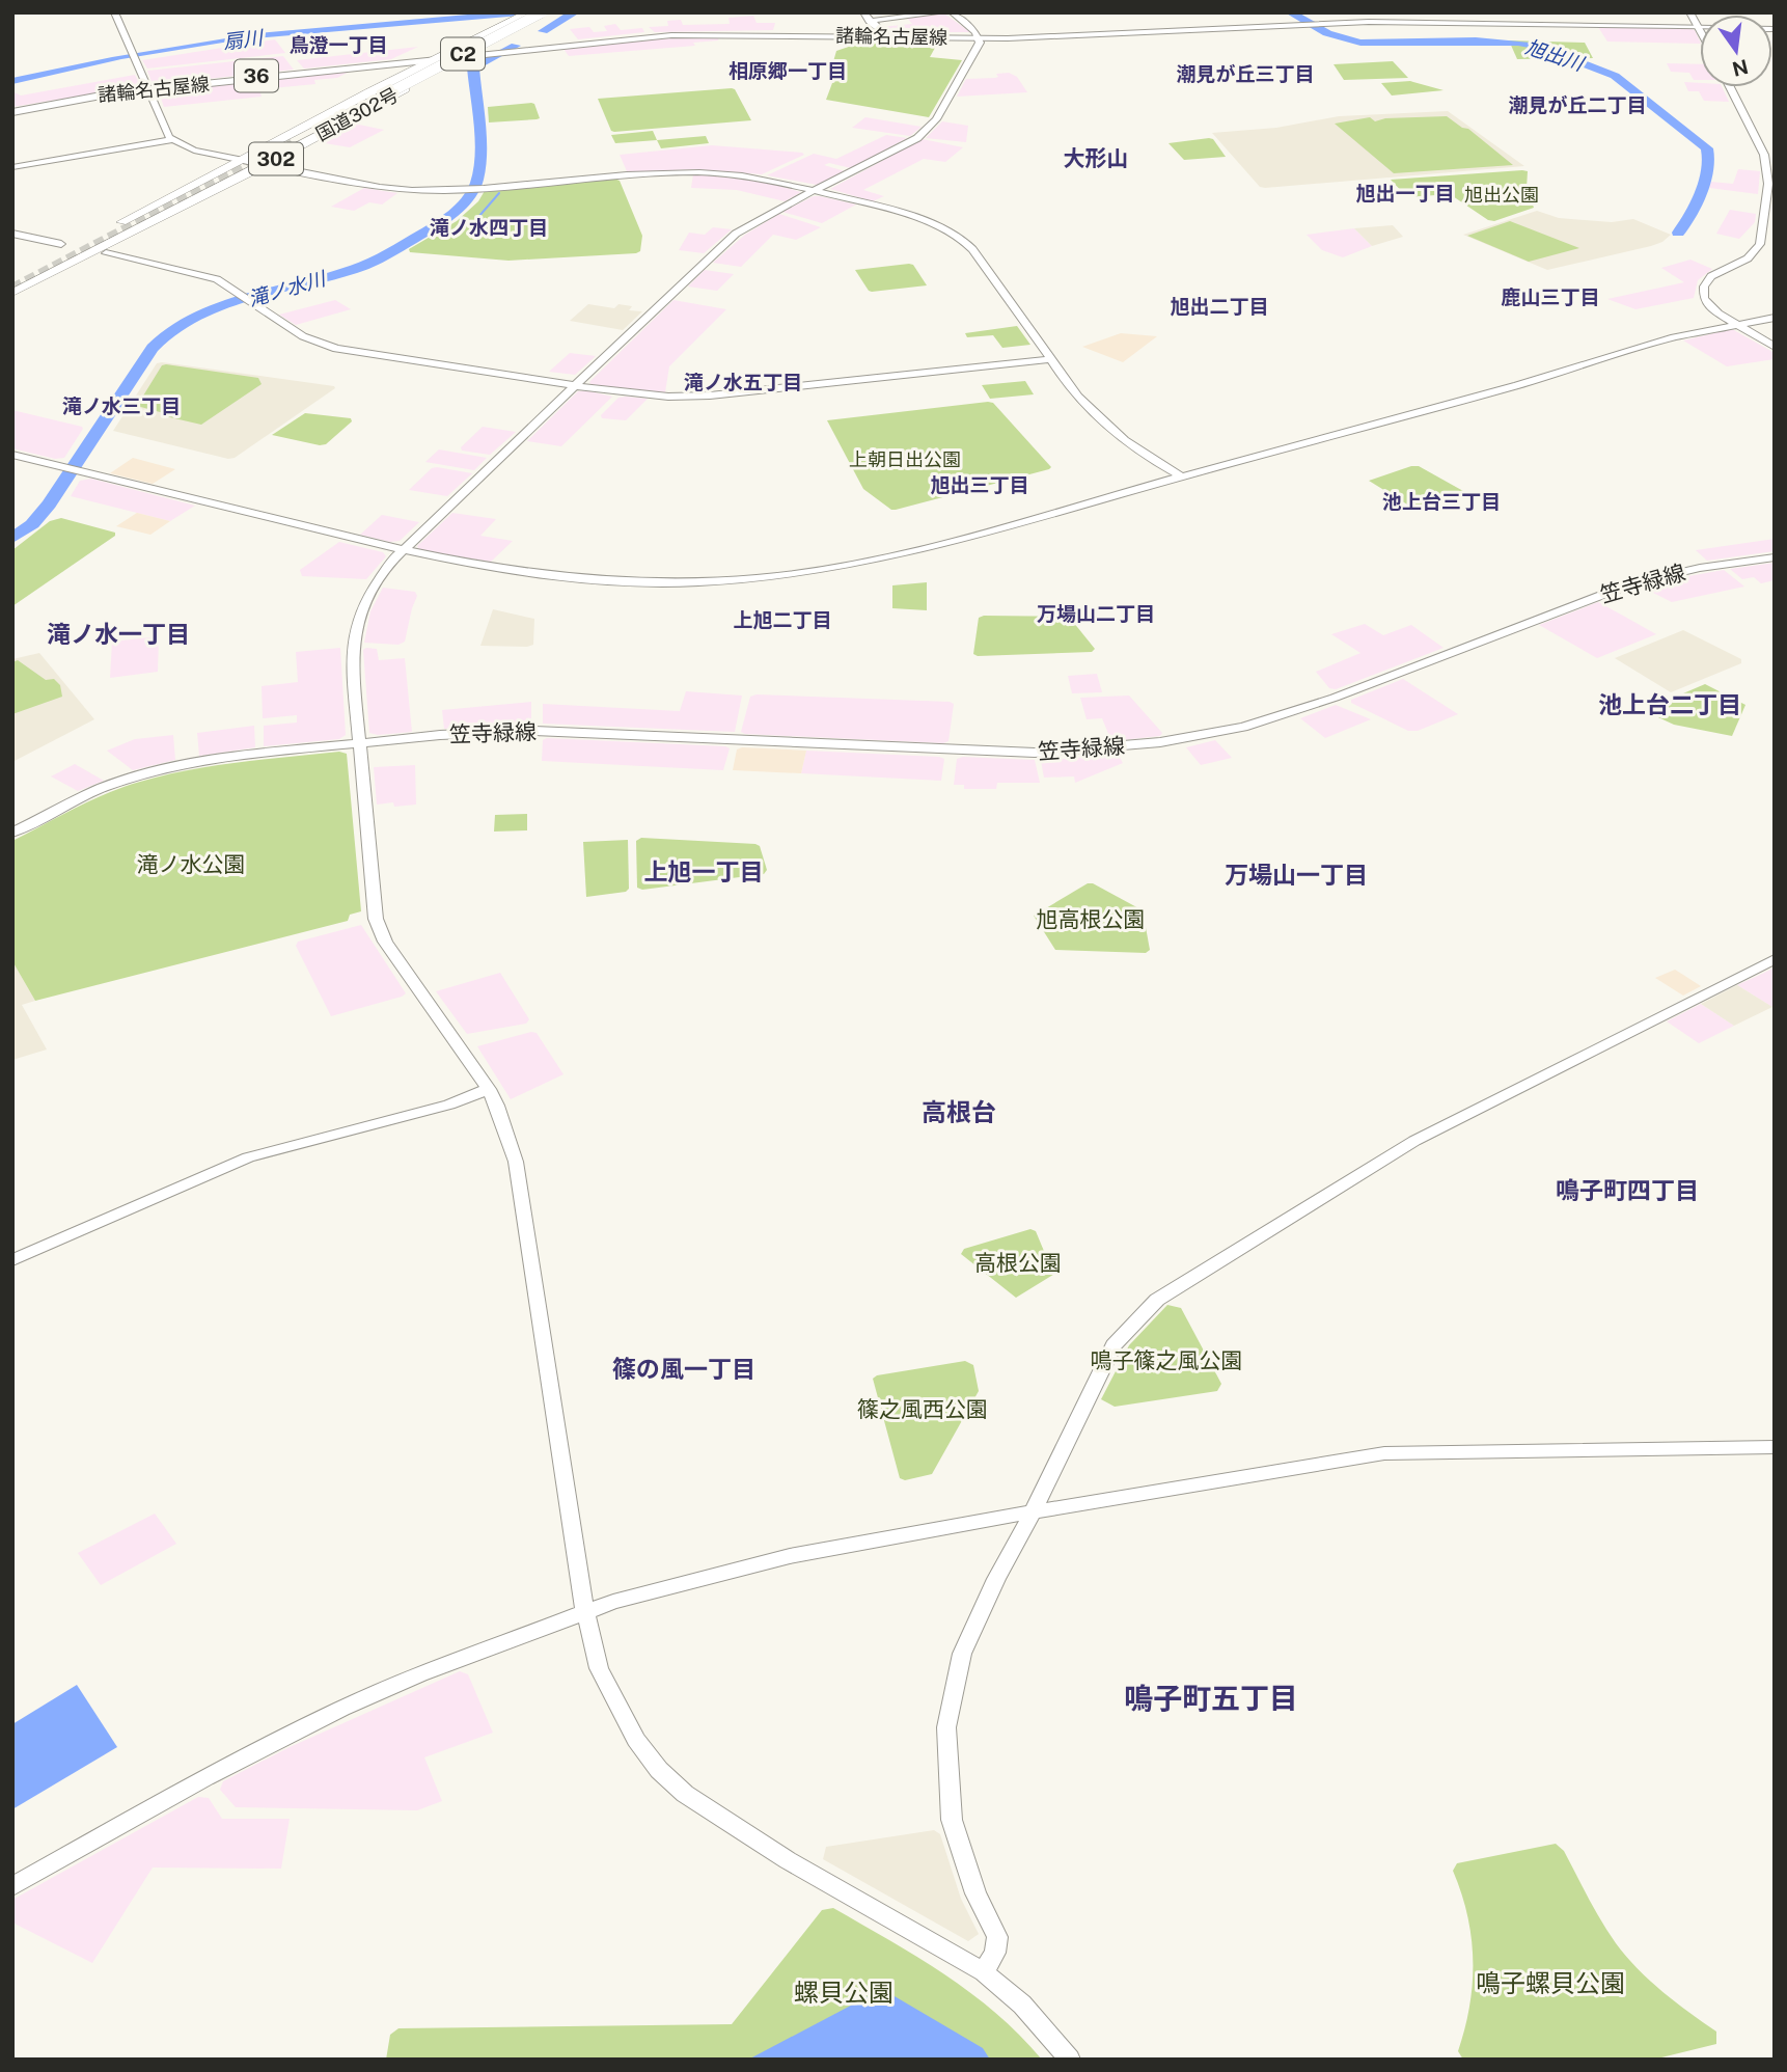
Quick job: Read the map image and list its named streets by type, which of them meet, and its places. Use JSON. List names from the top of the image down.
{
  "streets": {
    "highway": ["C2", "国道302号", "302"],
    "main road": ["諸輪名古屋線", "36"],
    "street": ["笠寺緑線"]
  },
  "crossings": [
    ["諸輪名古屋線", "国道302号"],
    ["C2", "国道302号"]
  ],
  "districts": [
    "鳥澄一丁目",
    "相原郷一丁目",
    "潮見が丘三丁目",
    "潮見が丘二丁目",
    "大形山",
    "旭出一丁目",
    "滝ノ水四丁目",
    "鹿山三丁目",
    "旭出二丁目",
    "滝ノ水五丁目",
    "滝ノ水三丁目",
    "旭出三丁目",
    "池上台三丁目",
    "万場山二丁目",
    "上旭二丁目",
    "滝ノ水一丁目",
    "池上台二丁目",
    "上旭一丁目",
    "万場山一丁目",
    "高根台",
    "鳴子町四丁目",
    "篠の風一丁目",
    "鳴子町五丁目"
  ],
  "water": ["扇川", "旭出川", "滝ノ水川"],
  "parks": [
    "旭出公園",
    "上朝日出公園",
    "滝ノ水公園",
    "旭高根公園",
    "高根公園",
    "鳴子篠之風公園",
    "篠之風西公園",
    "鳴子螺貝公園",
    "螺貝公園"
  ],
  "north": "bottom"
}
